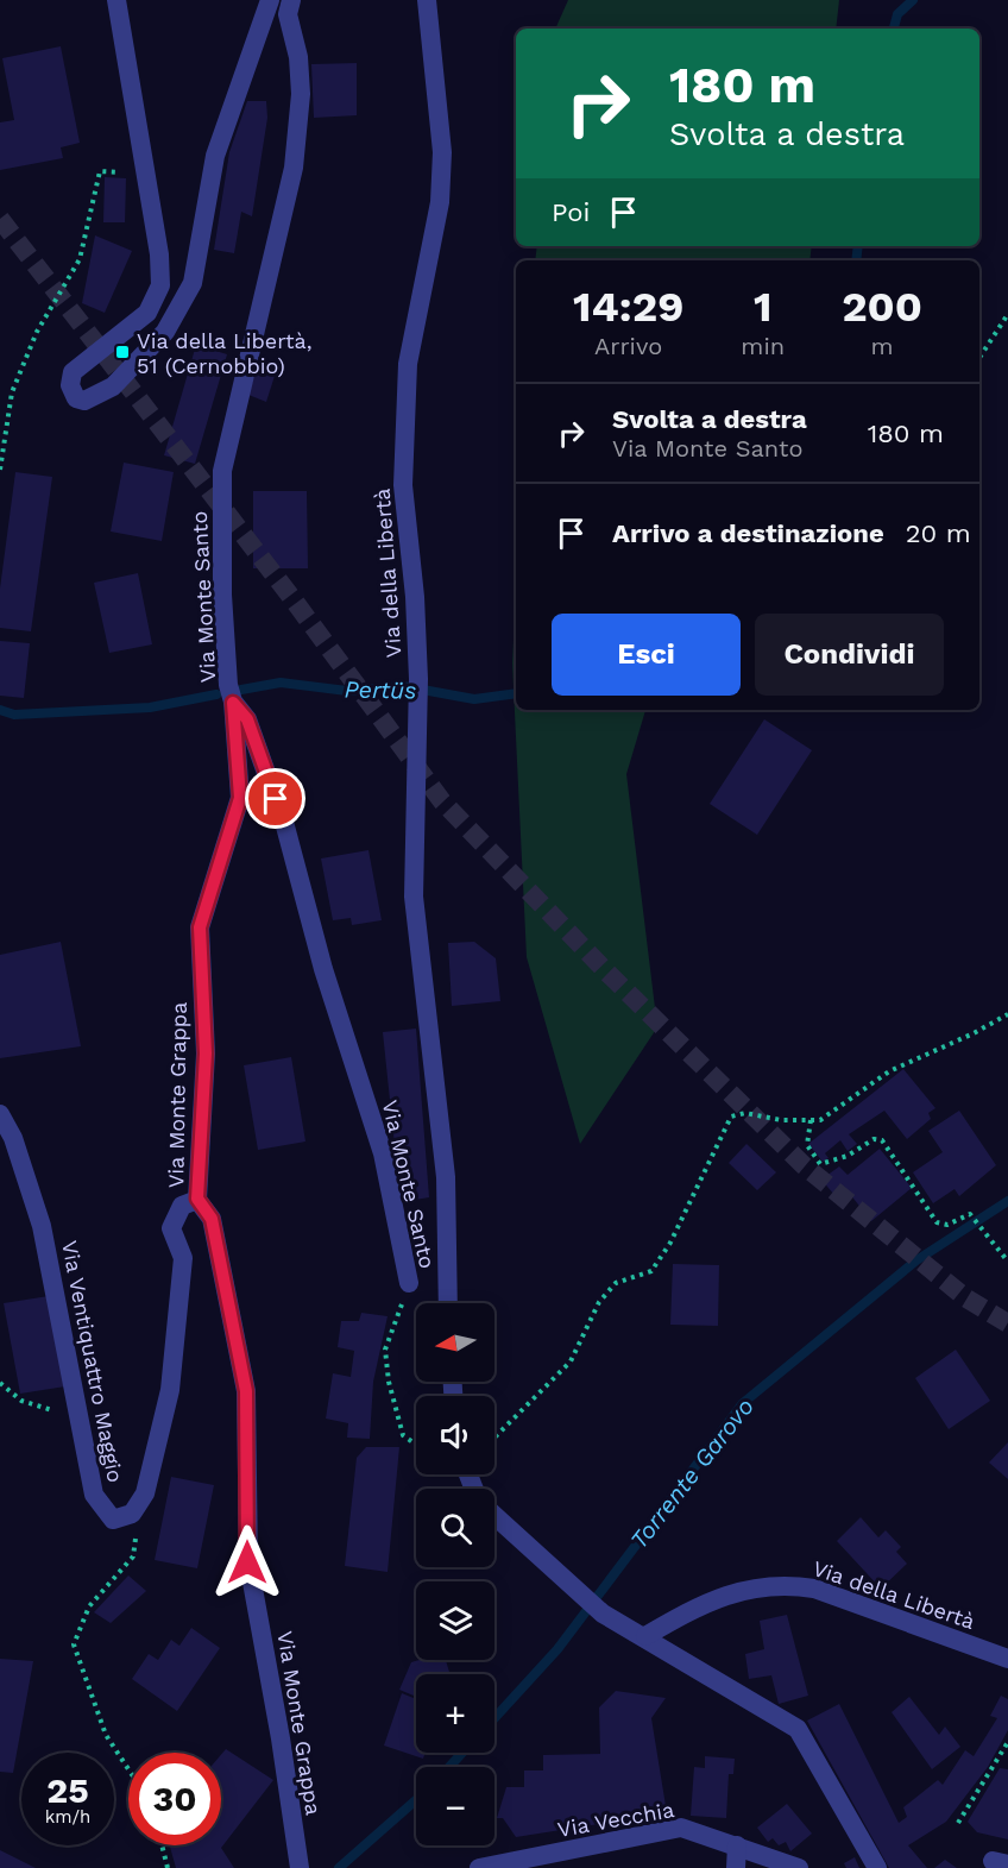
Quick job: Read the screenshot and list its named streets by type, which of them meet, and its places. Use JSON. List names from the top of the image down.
{
  "streets": {
    "street": [
      "Via della Libertà",
      "Via Monte Santo",
      "Via Monte Grappa",
      "Via Ventiquattro Maggio",
      "Via Vecchia"
    ]
  },
  "crossings": [
    ["Via Monte Santo", "Via Monte Grappa"],
    ["Via Monte Grappa", "Via Ventiquattro Maggio"]
  ],
  "water": ["Pertüs", "Torrente Garovo"],
  "places": {
    "transit": ["Via della Libertà, 51 (Cernobbio)"]
  },
  "north": "left",
  "page": {
    "turn": ["180 m", "Svolta a destra"],
    "then": "Poi",
    "eta": [
      "14:29",
      "Arrivo",
      "1",
      "min",
      "200",
      "m"
    ],
    "list": [
      {
        "name": "Svolta a destra",
        "note": "Via Monte Santo",
        "value": "180 m"
      },
      {
        "name": "Arrivo a destinazione",
        "value": "20 m"
      }
    ],
    "buttons": ["Esci", "Condividi"],
    "map_buttons": ["+", "−"],
    "speed": "25 km/h",
    "limit": "30"
  }
}
